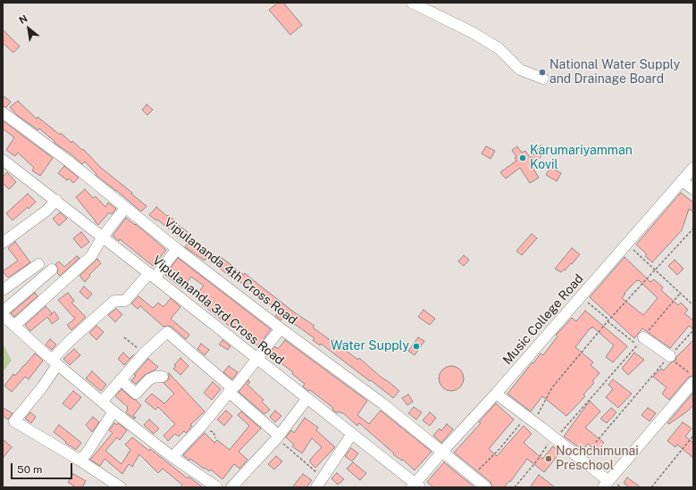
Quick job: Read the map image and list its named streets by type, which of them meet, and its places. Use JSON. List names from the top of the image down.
{
  "streets": {
    "street": ["Vipulananda 4th Cross Road", "Vipulananda 3rd Cross Road", "Music College Road"]
  },
  "crossings": [
    ["Vipulananda 4th Cross Road", "Music College Road"],
    ["Vipulananda 3rd Cross Road", "Music College Road"]
  ],
  "places": [
    "National Water Supply and Drainage Board",
    "Karumariyamman Kovil",
    "Water Supply",
    "Nochchimunai Preschool"
  ],
  "scale_bar": "50 m",
  "north": "top left"
}
